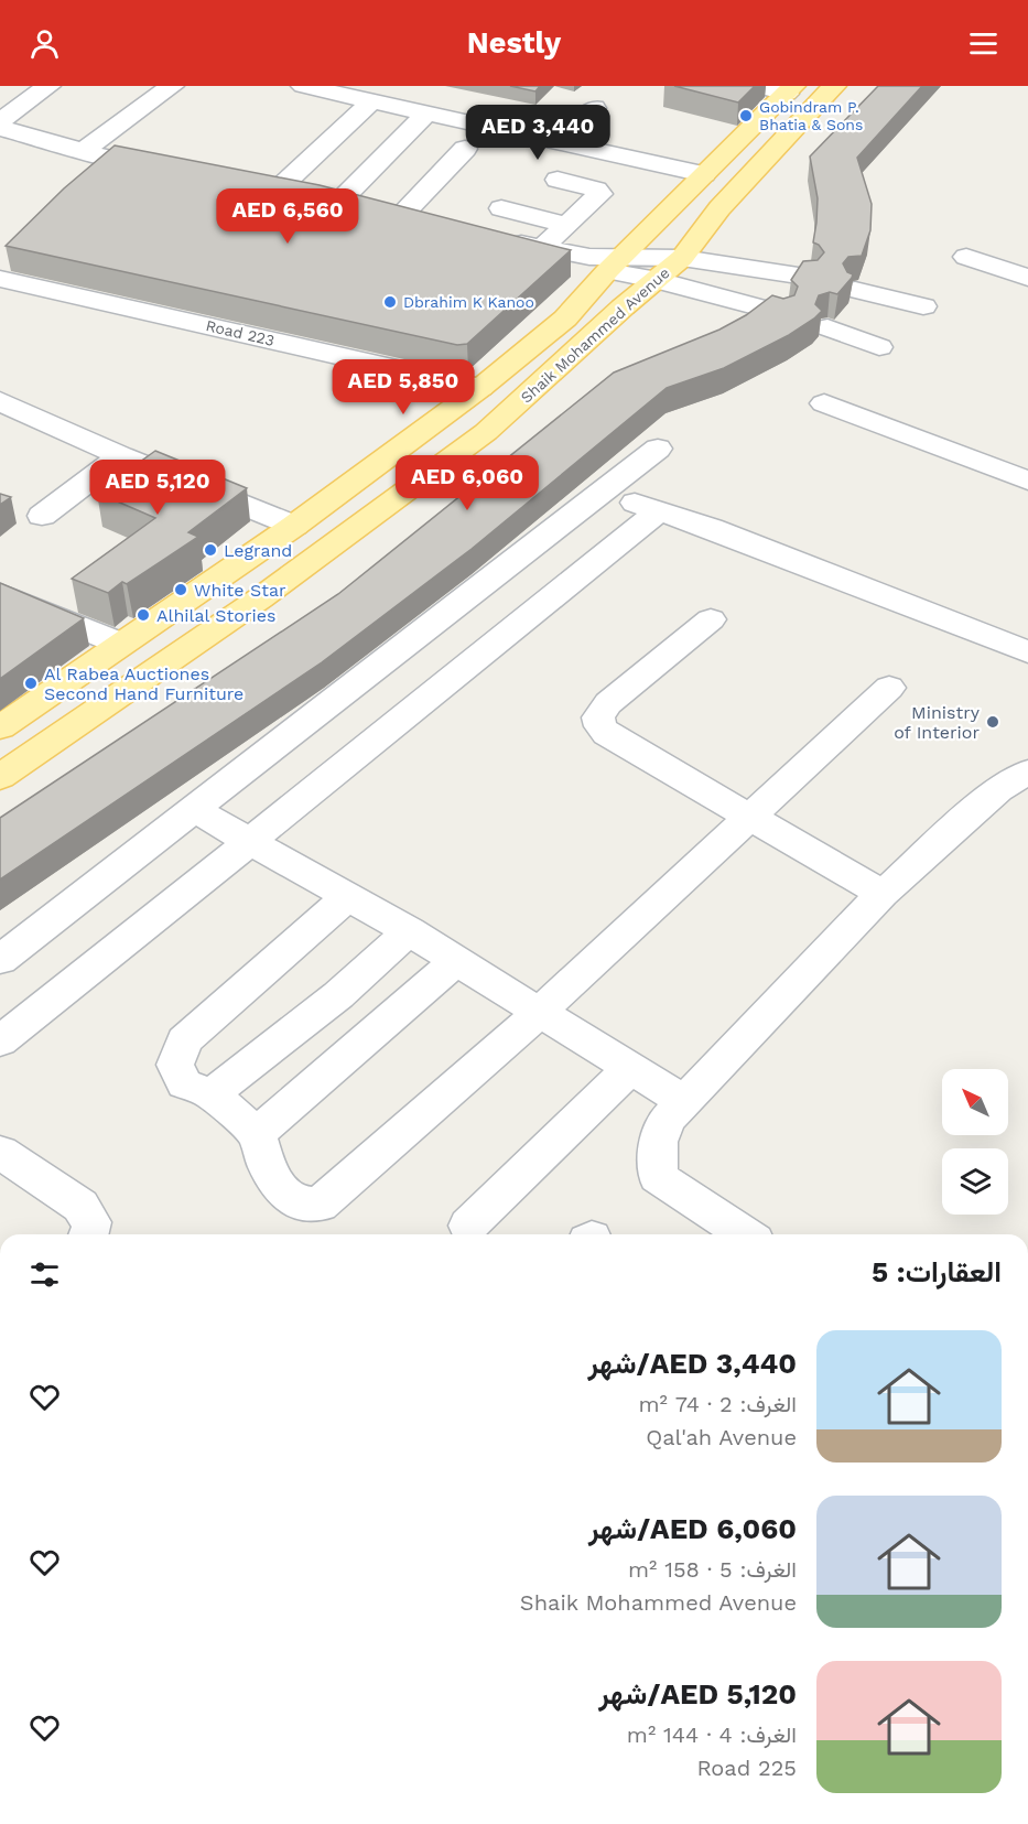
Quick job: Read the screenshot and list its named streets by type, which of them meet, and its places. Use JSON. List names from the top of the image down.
{
  "streets": {
    "main road": ["Shaik Mohammed Avenue"],
    "street": ["Road 223"]
  },
  "crossings": [
    ["Road 223", "Shaik Mohammed Avenue"]
  ],
  "places": [
    "Gobindram P. Bhatia & Sons",
    "Dbrahim K Kanoo",
    "Legrand",
    "White Star",
    "Alhilal Stories",
    "Al Rabea Auctiones Second Hand Furniture",
    "Ministry of Interior"
  ],
  "north": "top left",
  "page": {
    "header": "Nestly",
    "price": [
      "AED 3,440",
      "AED 6,560",
      "AED 5,850",
      "AED 6,060",
      "AED 5,120"
    ],
    "heading": "العقارات: 5",
    "list": [
      {
        "name": "AED 3,440/شهر",
        "note": "الغرف: 2 · 74 m² · Qal'ah Avenue"
      },
      {
        "name": "AED 6,060/شهر",
        "note": "الغرف: 5 · 158 m² · Shaik Mohammed Avenue"
      },
      {
        "name": "AED 5,120/شهر",
        "note": "الغرف: 4 · 144 m² · Road 225"
      }
    ]
  }
}
